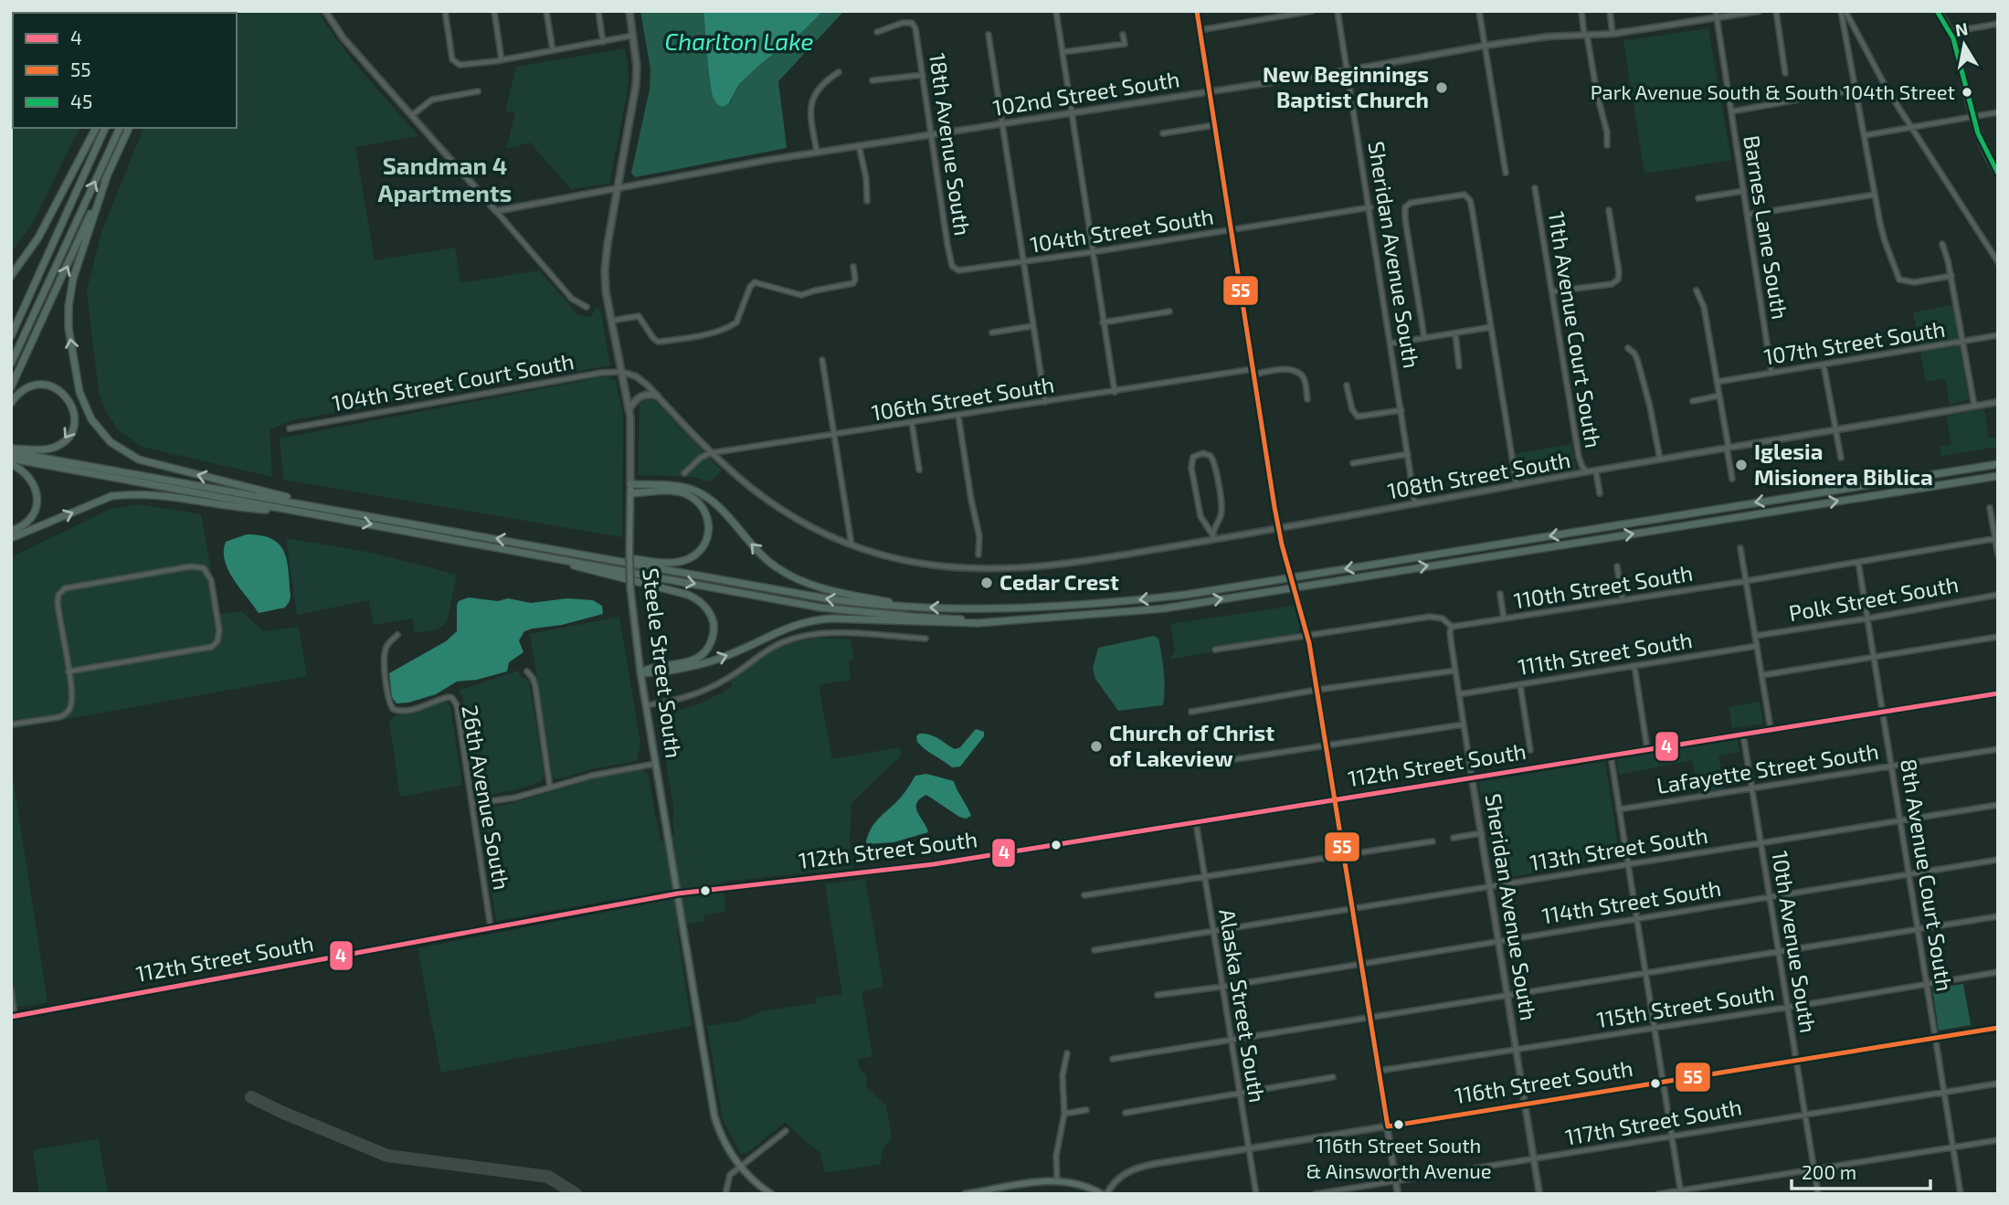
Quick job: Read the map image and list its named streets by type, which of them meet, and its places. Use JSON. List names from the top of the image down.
{
  "streets": {
    "main road": ["Steele Street South", "112th Street South", "116th Street South"],
    "street": [
      "102nd Street South",
      "18th Avenue South",
      "Barnes Lane South",
      "104th Street South",
      "Sheridan Avenue South",
      "11th Avenue Court South",
      "107th Street South",
      "104th Street Court South",
      "106th Street South",
      "108th Street South",
      "110th Street South",
      "Polk Street South",
      "111th Street South",
      "Lafayette Street South",
      "26th Avenue South",
      "113th Street South",
      "8th Avenue Court South",
      "114th Street South",
      "10th Avenue South",
      "Alaska Street South",
      "115th Street South",
      "117th Street South"
    ]
  },
  "crossings": [
    ["102nd Street South", "18th Avenue South"],
    ["102nd Street South", "Barnes Lane South"],
    ["102nd Street South", "Sheridan Avenue South"],
    ["102nd Street South", "Steele Street South"],
    ["18th Avenue South", "104th Street South"],
    ["Barnes Lane South", "107th Street South"],
    ["104th Street South", "Sheridan Avenue South"],
    ["Sheridan Avenue South", "108th Street South"],
    ["Sheridan Avenue South", "110th Street South"],
    ["Sheridan Avenue South", "111th Street South"],
    ["Sheridan Avenue South", "112th Street South"],
    ["Sheridan Avenue South", "113th Street South"],
    ["Sheridan Avenue South", "114th Street South"],
    ["Sheridan Avenue South", "115th Street South"],
    ["Sheridan Avenue South", "116th Street South"],
    ["Sheridan Avenue South", "117th Street South"],
    ["11th Avenue Court South", "108th Street South"],
    ["104th Street Court South", "108th Street South"],
    ["104th Street Court South", "Steele Street South"],
    ["106th Street South", "108th Street South"],
    ["108th Street South", "Steele Street South"],
    ["110th Street South", "8th Avenue Court South"],
    ["Polk Street South", "8th Avenue Court South"],
    ["Steele Street South", "112th Street South"],
    ["112th Street South", "26th Avenue South"],
    ["112th Street South", "8th Avenue Court South"],
    ["112th Street South", "10th Avenue South"],
    ["112th Street South", "Alaska Street South"],
    ["Lafayette Street South", "8th Avenue Court South"],
    ["Lafayette Street South", "10th Avenue South"],
    ["113th Street South", "8th Avenue Court South"],
    ["113th Street South", "10th Avenue South"],
    ["113th Street South", "Alaska Street South"],
    ["8th Avenue Court South", "114th Street South"],
    ["8th Avenue Court South", "115th Street South"],
    ["8th Avenue Court South", "116th Street South"],
    ["8th Avenue Court South", "117th Street South"],
    ["114th Street South", "10th Avenue South"],
    ["114th Street South", "Alaska Street South"],
    ["10th Avenue South", "115th Street South"],
    ["10th Avenue South", "116th Street South"],
    ["10th Avenue South", "117th Street South"],
    ["Alaska Street South", "116th Street South"]
  ],
  "districts": ["Sandman 4 Apartments"],
  "water": ["Charlton Lake"],
  "places": [
    "New Beginnings Baptist Church",
    "Park Avenue South & South 104th Street",
    "Iglesia Misionera Biblica",
    "Cedar Crest",
    "Church of Christ of Lakeview",
    "116th Street South & Ainsworth Avenue"
  ],
  "lines": ["transit line 55", "transit line 45", "transit line 4"],
  "legend": ["4", "55", "45"],
  "scale_bar": "200 m",
  "north": "top"
}
